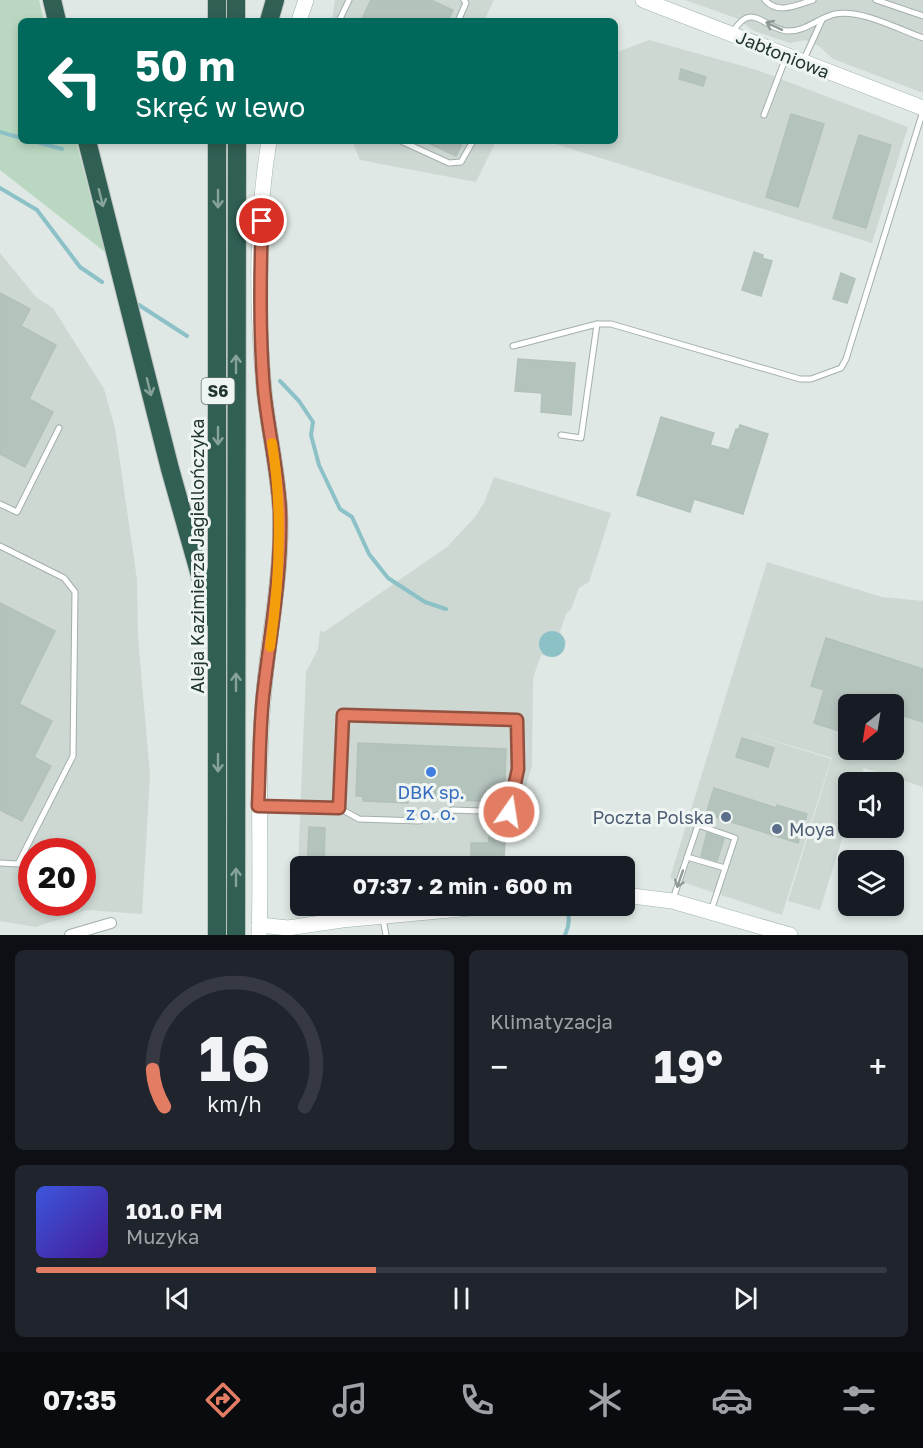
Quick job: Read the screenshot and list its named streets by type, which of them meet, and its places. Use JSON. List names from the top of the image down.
{
  "streets": {
    "highway": ["S6", "Aleja Kazimierza Jagiellończyka"],
    "street": ["Jabłoniowa"]
  },
  "places": ["DBK sp. z o. o.", "Poczta Polska", "Moya"],
  "north": "bottom left",
  "page": {
    "turn": ["50 m", "Skręć w lewo"],
    "limit": "20",
    "trip": "07:37 · 2 min · 600 m",
    "tile": "Klimatyzacja",
    "heat": ["−", "19°", "+"],
    "song": ["101.0 FM", "Muzyka"],
    "tabs": "07:35",
    "gauge": ["16", "km/h"]
  }
}
